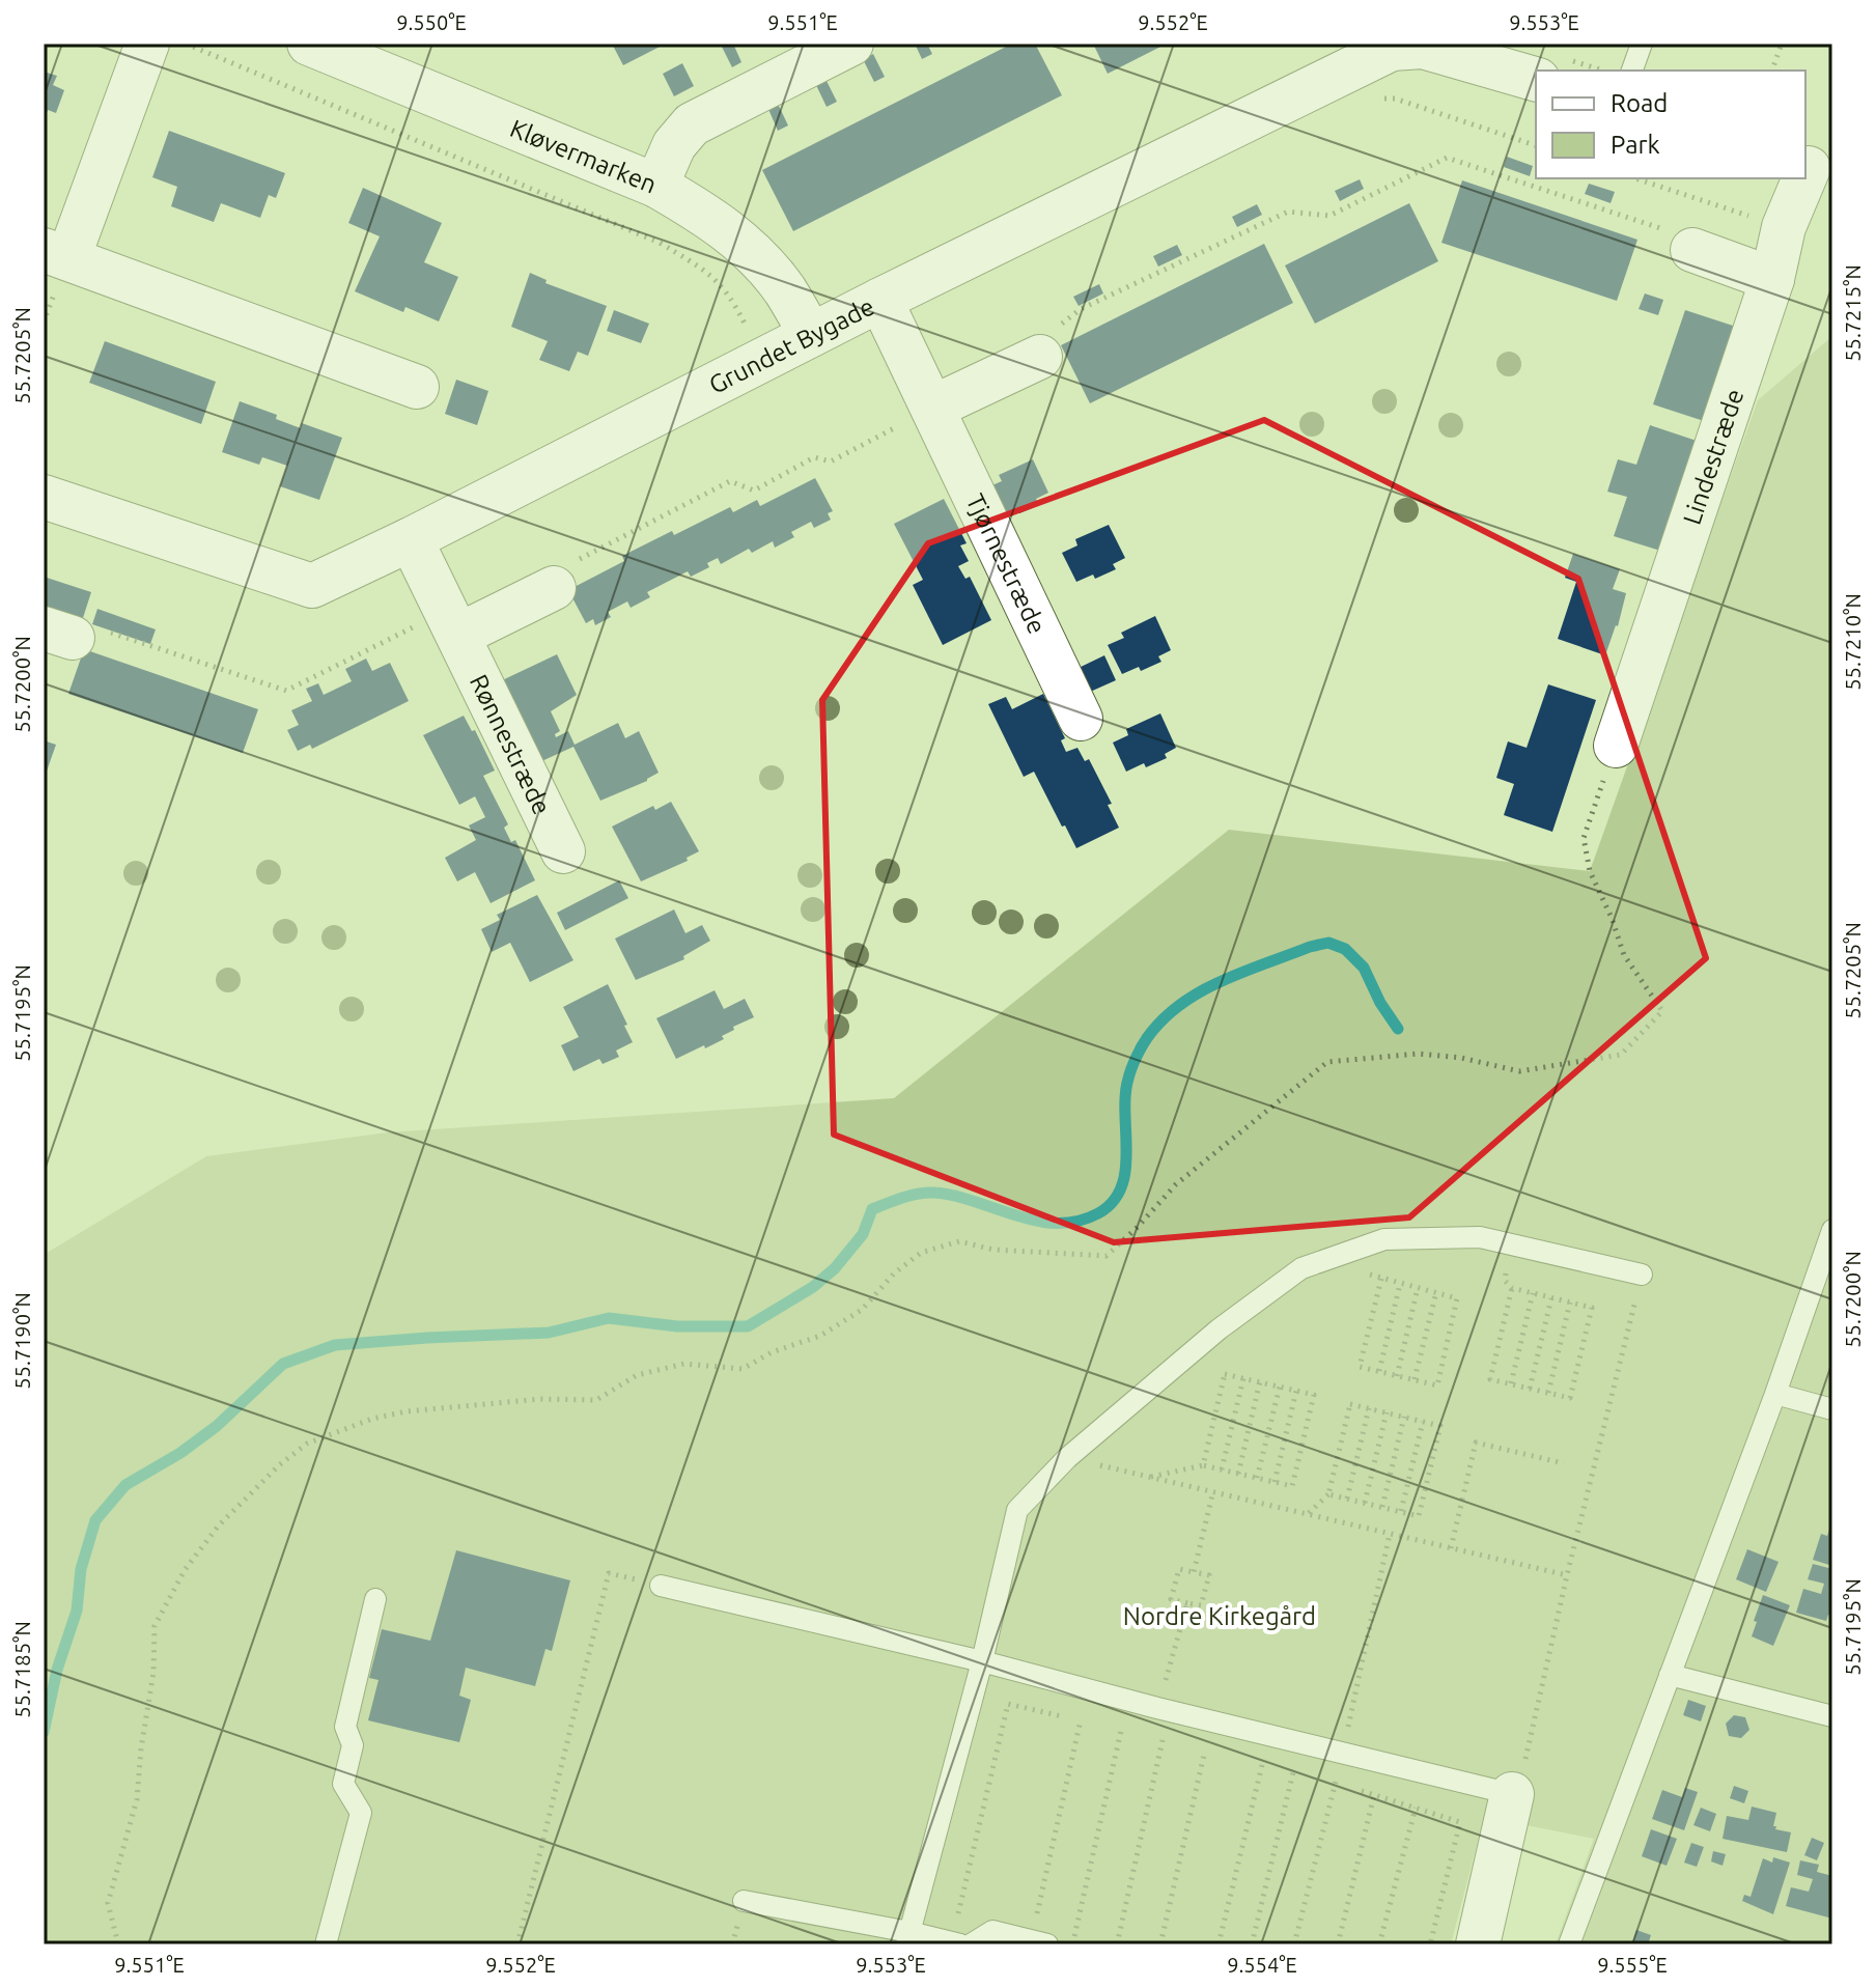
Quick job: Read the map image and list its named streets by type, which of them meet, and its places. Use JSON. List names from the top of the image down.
{
  "streets": {
    "street": [
      "Kløvermarken",
      "Grundet Bygade",
      "Lindestræde",
      "Tjørnestræde",
      "Rønnestræde"
    ]
  },
  "crossings": [
    ["Kløvermarken", "Grundet Bygade"],
    ["Grundet Bygade", "Tjørnestræde"],
    ["Grundet Bygade", "Rønnestræde"]
  ],
  "parks": ["Nordre Kirkegård"],
  "legend": ["Road", "Park"],
  "coordinates": [
    "9.550°E",
    "9.551°E",
    "9.552°E",
    "9.553°E",
    "55.7215°N",
    "55.7205°N",
    "55.7210°N",
    "55.7200°N",
    "55.7195°N",
    "55.7190°N",
    "55.7185°N",
    "9.554°E",
    "9.555°E"
  ]
}
